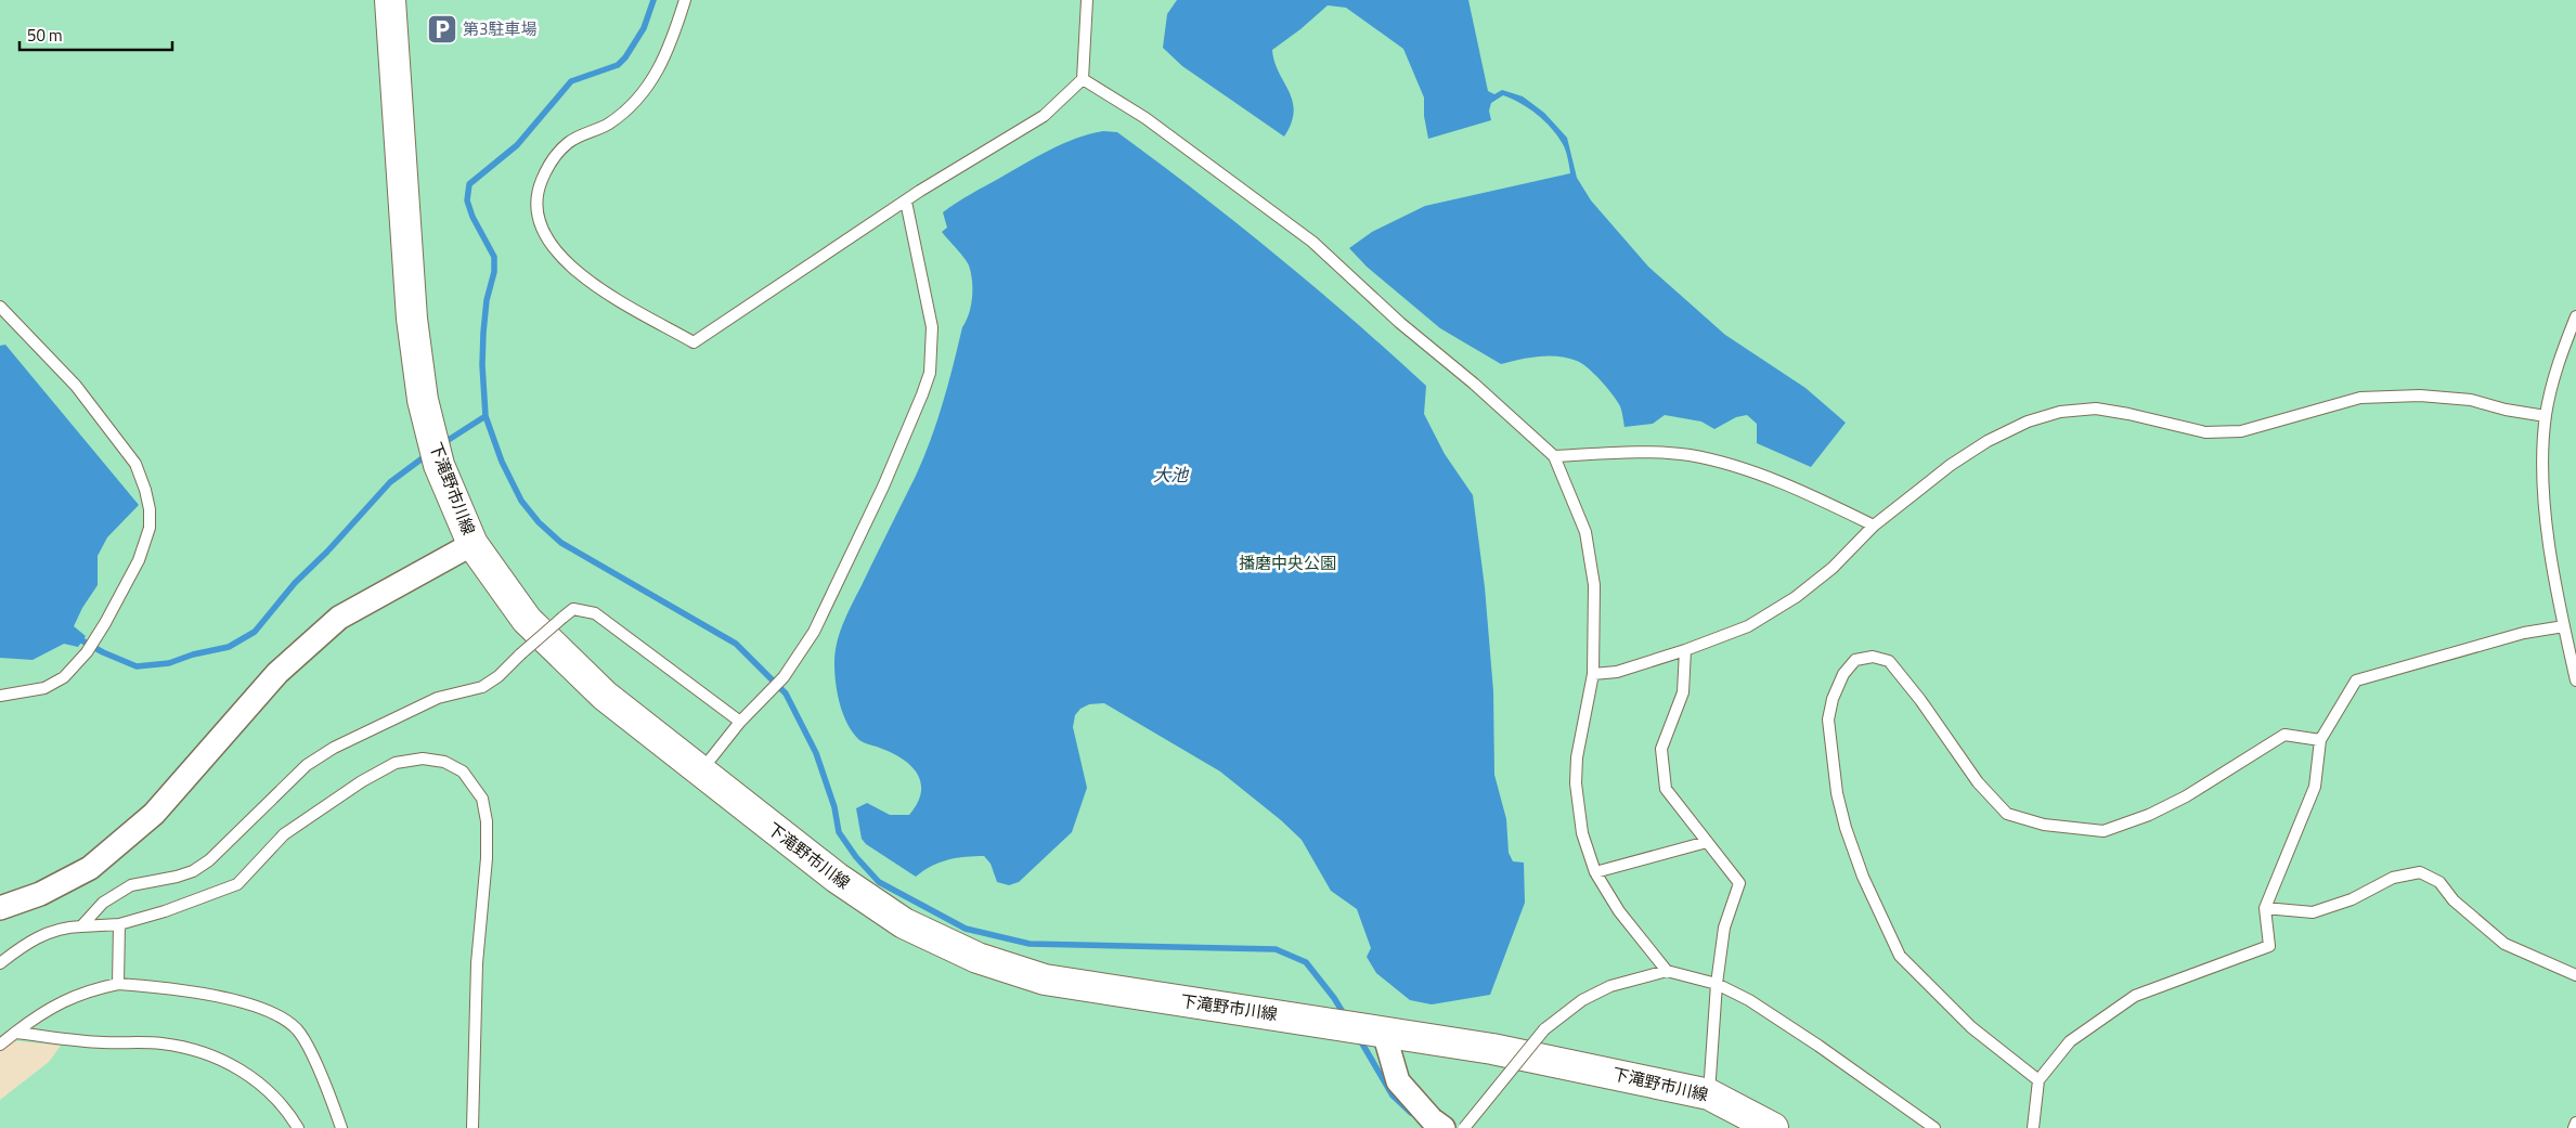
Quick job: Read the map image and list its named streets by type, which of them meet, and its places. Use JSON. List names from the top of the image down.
{
  "streets": {
    "main road": ["下滝野市川線"]
  },
  "water": ["大池"],
  "parks": ["播磨中央公園"],
  "places": {
    "parking": ["第3駐車場"]
  },
  "scale_bar": "50 m"
}
